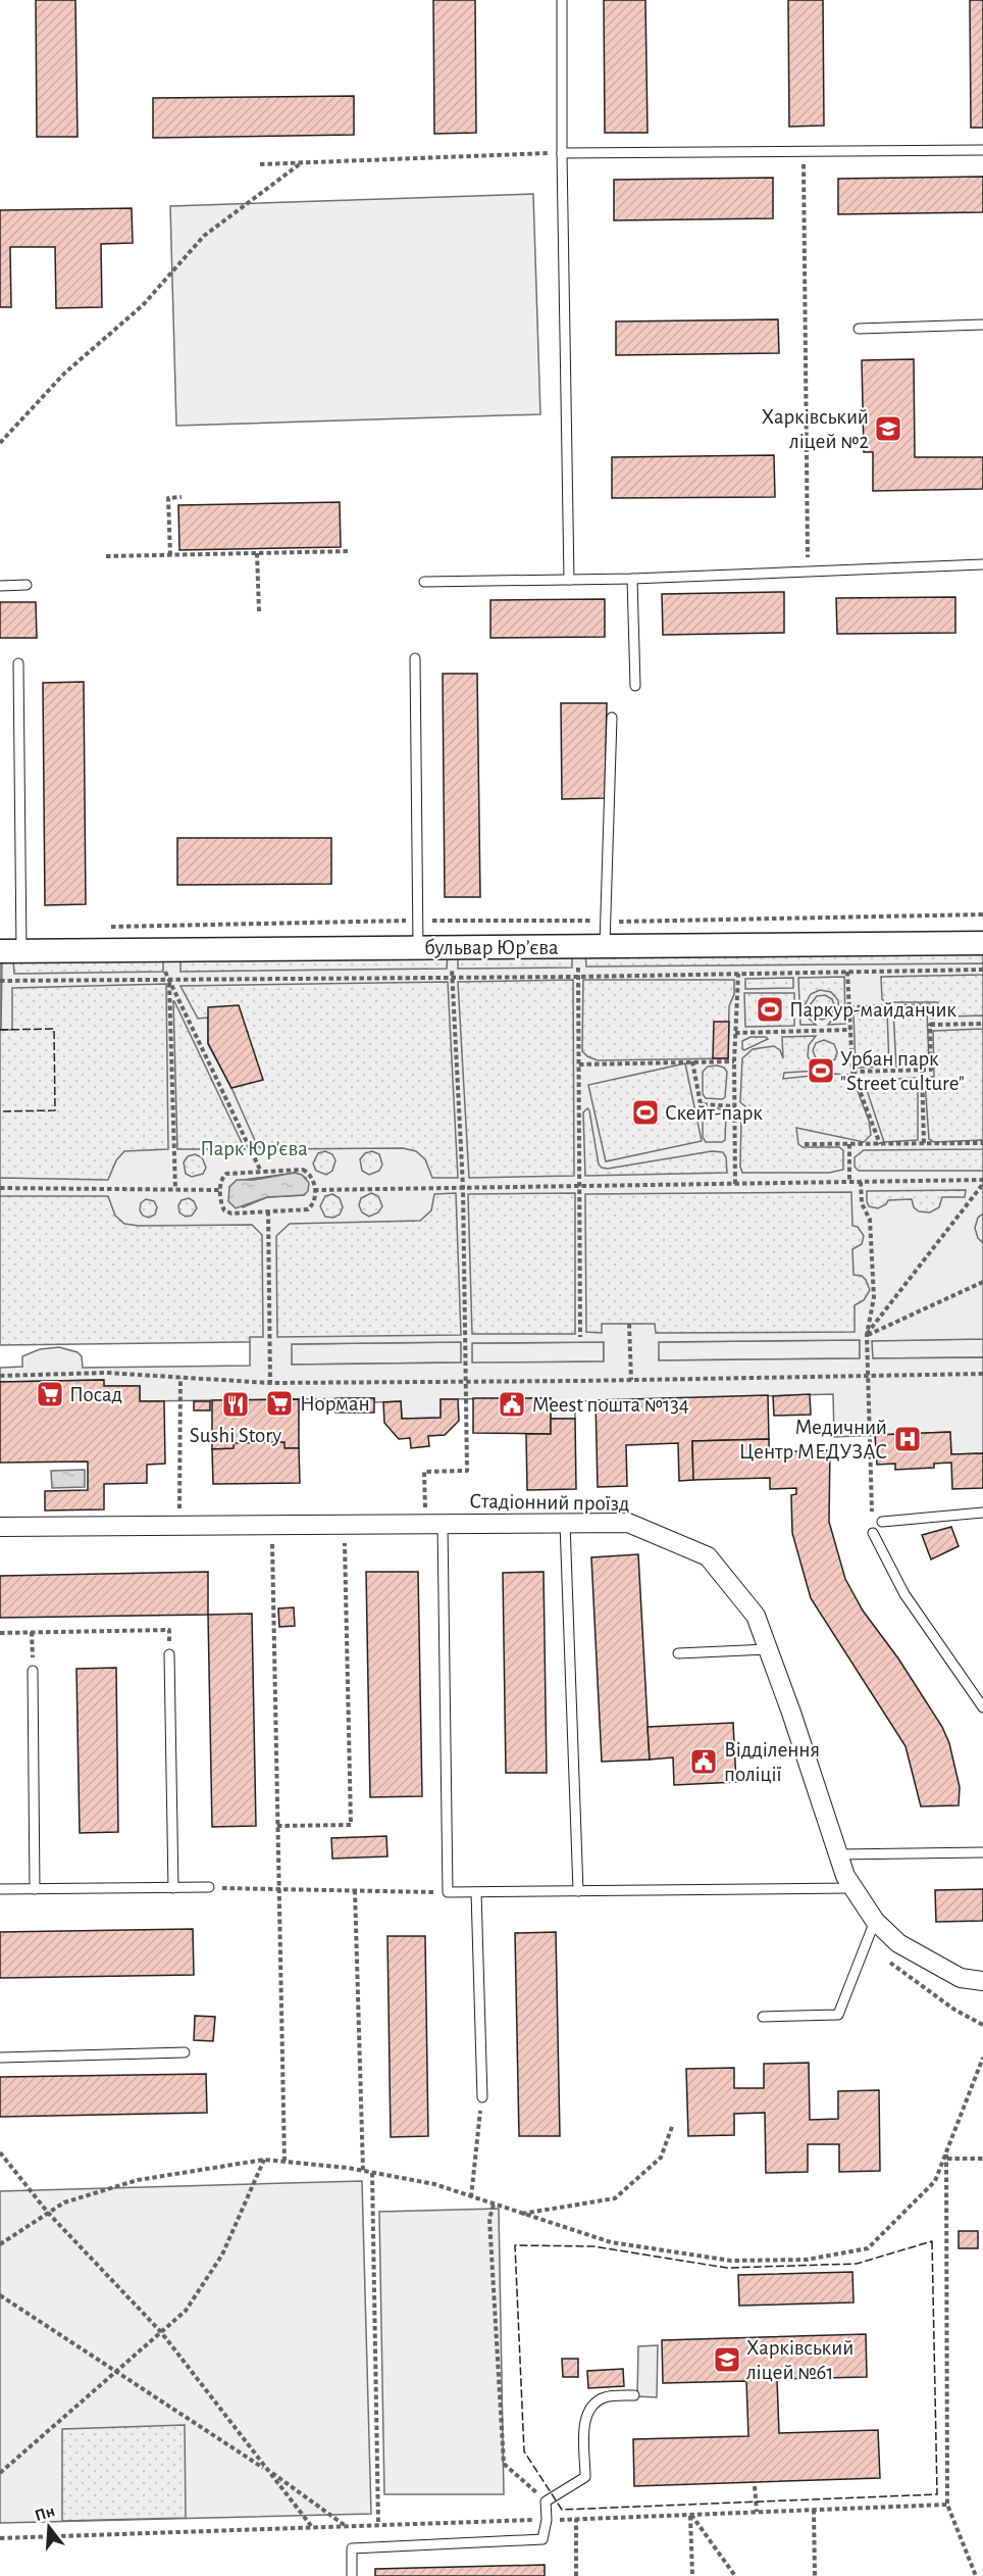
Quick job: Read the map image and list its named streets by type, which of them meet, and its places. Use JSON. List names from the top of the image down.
{
  "streets": {
    "street": ["бульвар Юрʼєва", "Стадіонний проїзд"]
  },
  "parks": ["Парк Юр’єва"],
  "places": {
    "school or university": ["Харківський ліцей №2", "Харківський ліцей №61"],
    "sports": ["Паркур-майданчик", "Урбан парк \"Street culture\"", "Скейт-парк"],
    "supermarket": ["Посад", "Норман"],
    "restaurant": ["Sushi Story"],
    "public building": ["Meest пошта №134", "Відділення поліції"],
    "hospital": ["Медичний Центр МЕДУЗАС"]
  },
  "north": "top"
}
